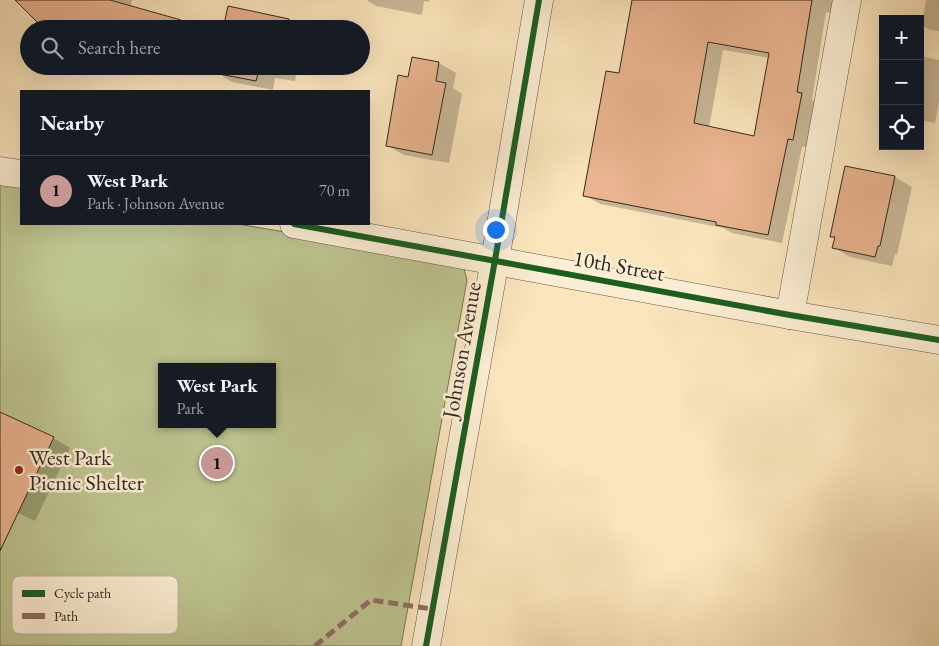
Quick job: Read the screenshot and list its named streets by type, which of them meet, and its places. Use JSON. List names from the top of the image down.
{
  "streets": {
    "street": ["10th Street", "Johnson Avenue"]
  },
  "crossings": [
    ["10th Street", "Johnson Avenue"]
  ],
  "places": ["West Park Picnic Shelter"],
  "legend": ["Cycle path", "Path"],
  "page": {
    "map_buttons": ["+", "−"],
    "search": "Search here",
    "heading": "Nearby",
    "list": [
      {
        "mark": "1",
        "name": "West Park",
        "note": "Park · Johnson Avenue",
        "value": "70 m"
      }
    ],
    "popup": ["West Park", "Park"],
    "pins": "1"
  }
}
